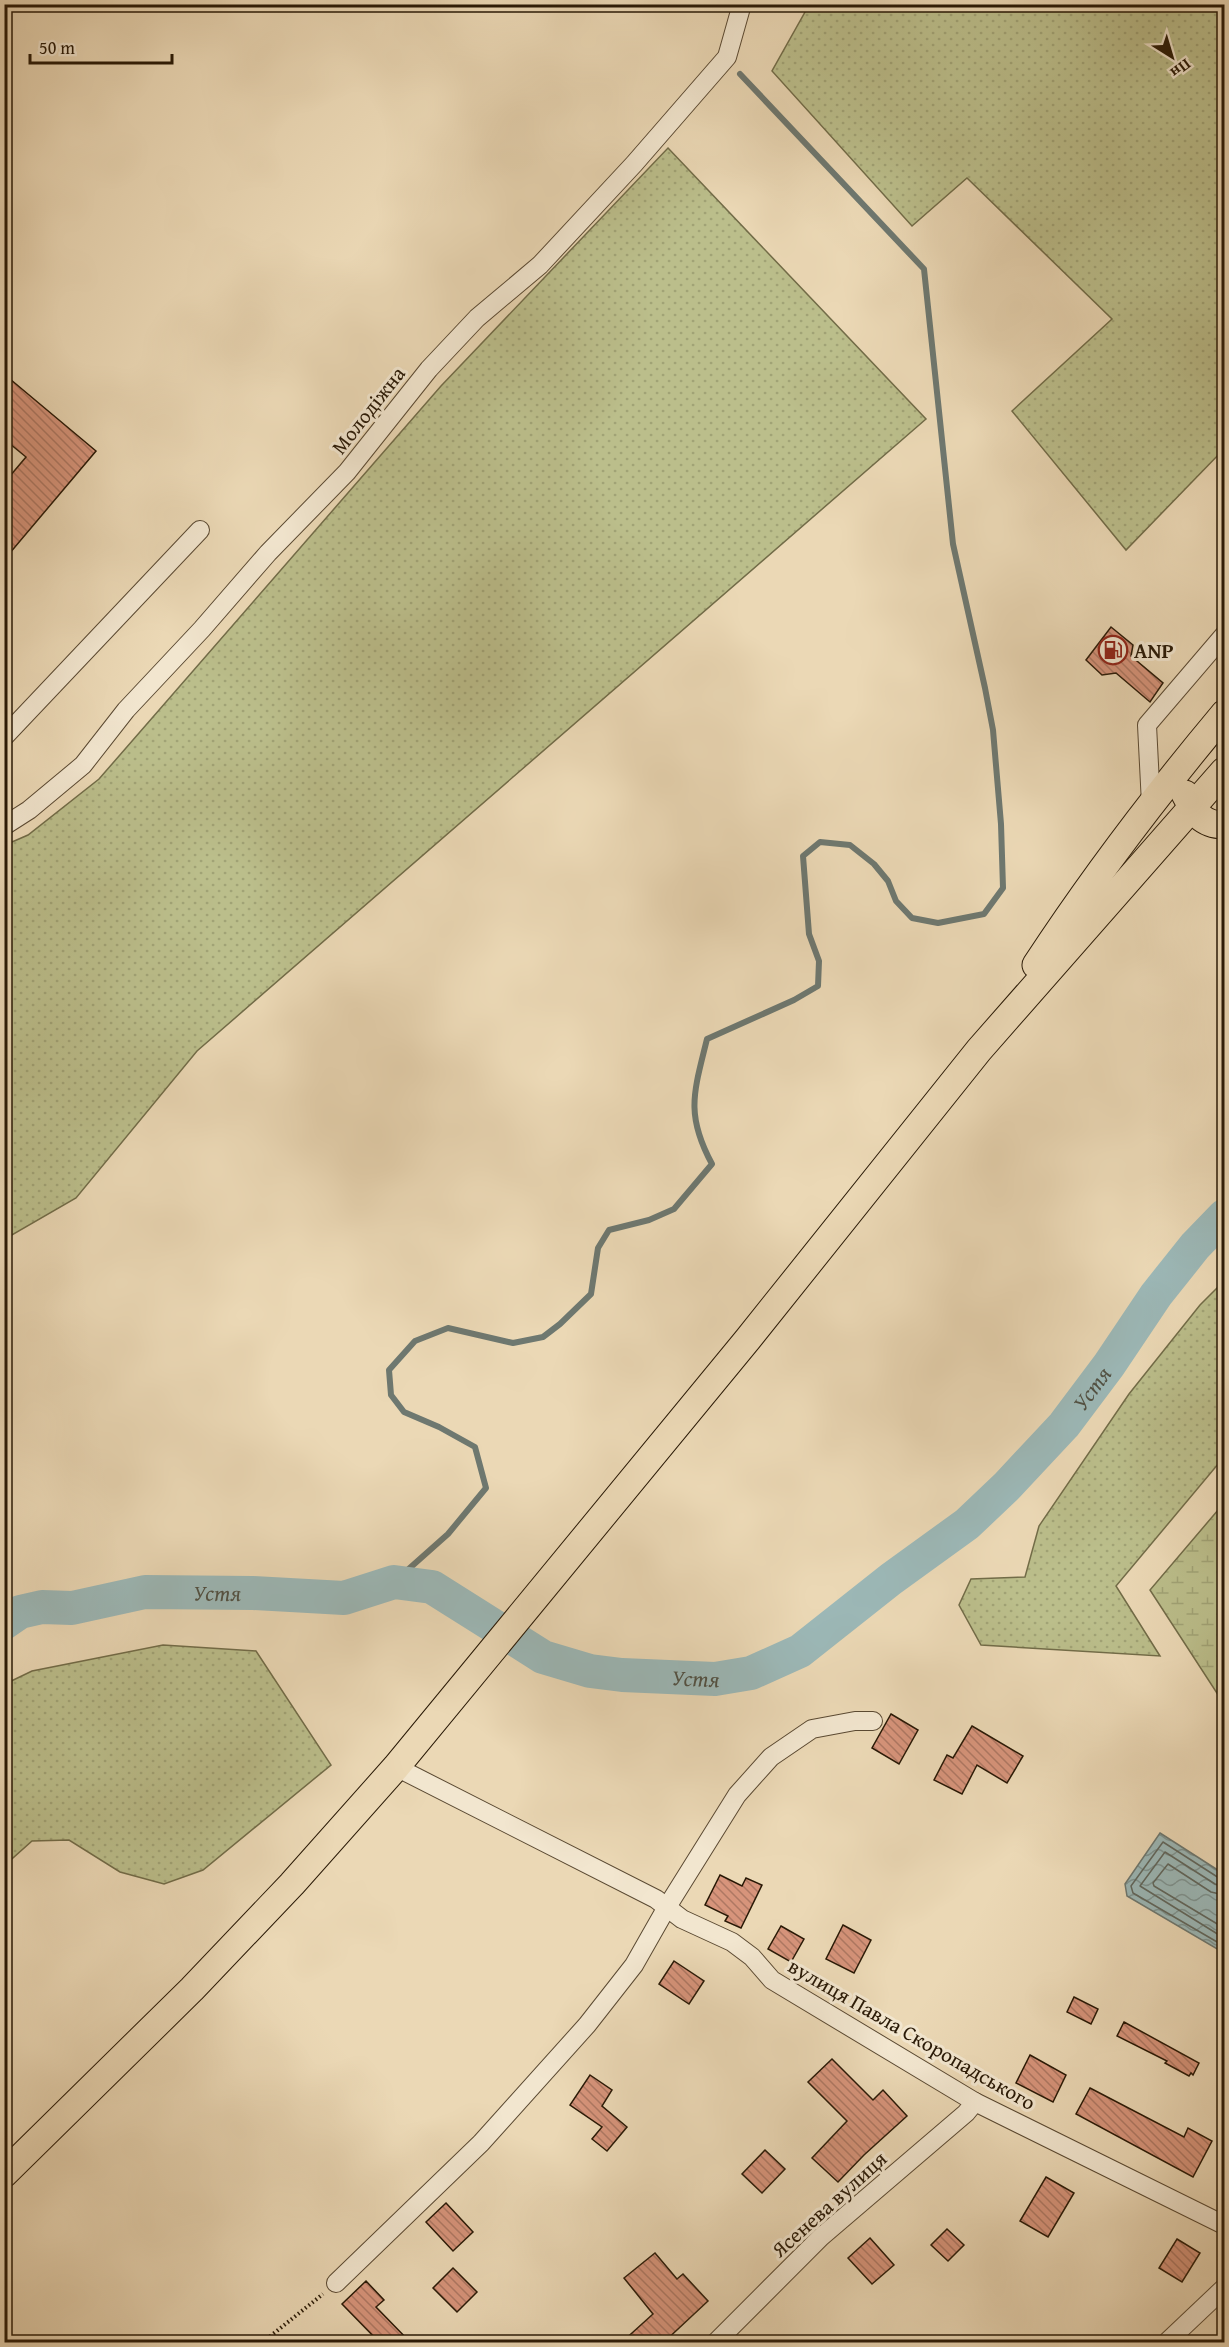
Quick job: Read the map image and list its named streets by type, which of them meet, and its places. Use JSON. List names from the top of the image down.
{
  "streets": {
    "street": ["Молодіжна", "вулиця Павла Скоропадського", "Ясенева вулиця"]
  },
  "crossings": [
    ["вулиця Павла Скоропадського", "Ясенева вулиця"]
  ],
  "water": ["Устя"],
  "places": {
    "fuel station": ["ANP"]
  },
  "scale_bar": "50 m",
  "north": "bottom right"
}
